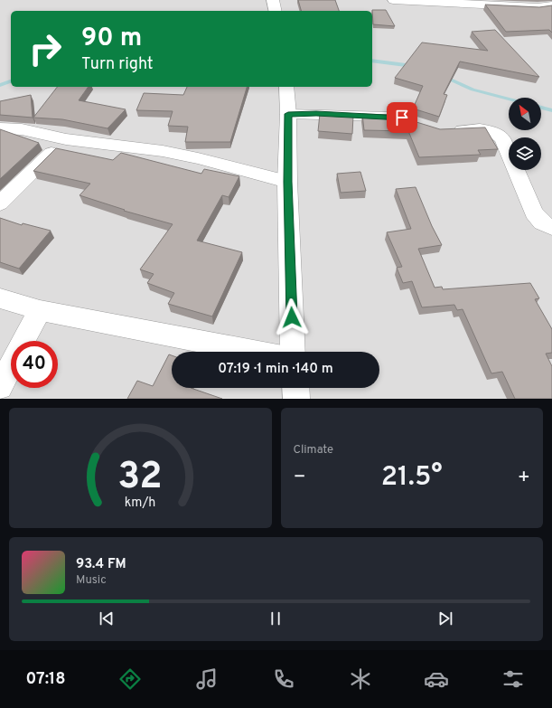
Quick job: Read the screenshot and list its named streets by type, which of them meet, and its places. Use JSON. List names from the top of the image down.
{
  "north": "top left",
  "page": {
    "turn": ["90 m", "Turn right"],
    "limit": "40",
    "trip": "07:19 · 1 min · 140 m",
    "tile": "Climate",
    "heat": ["−", "21.5°", "+"],
    "song": ["93.4 FM", "Music"],
    "tabs": "07:18",
    "gauge": ["32", "km/h"]
  }
}
